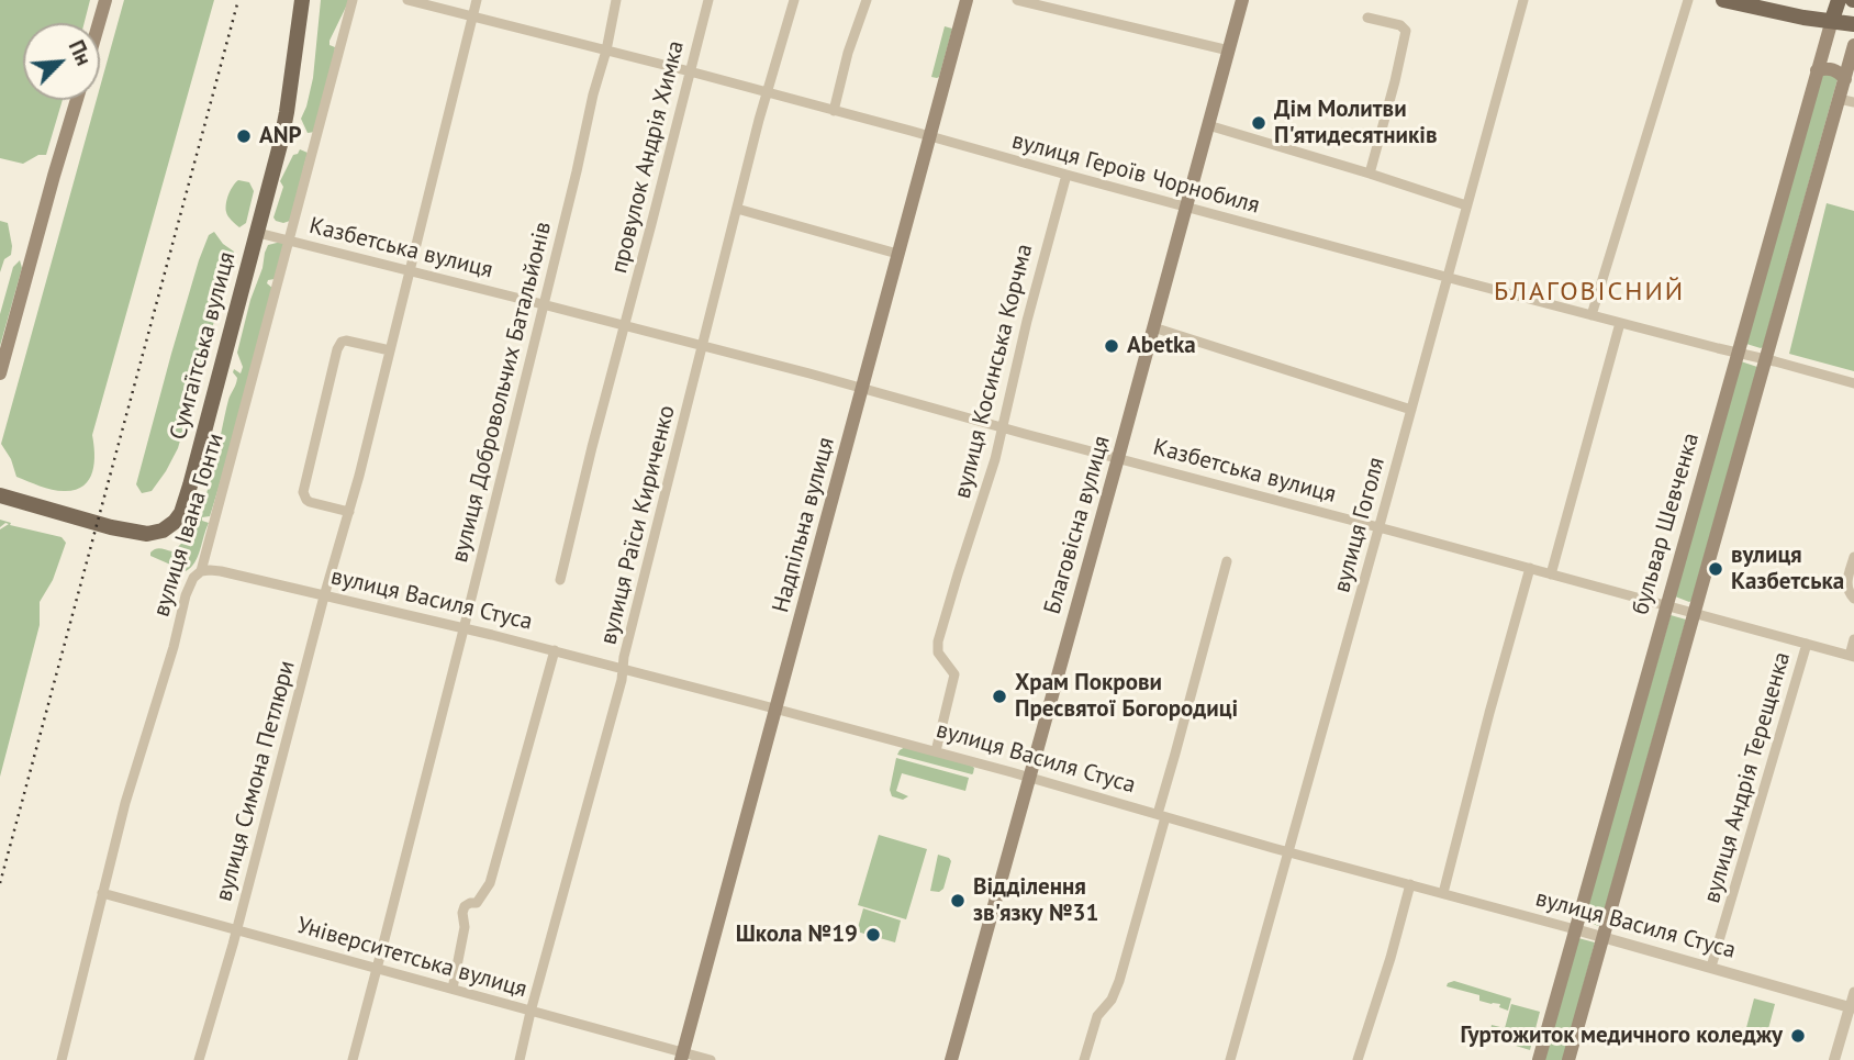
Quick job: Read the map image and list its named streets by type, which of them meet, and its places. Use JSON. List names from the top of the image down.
{
  "streets": {
    "main road": [
      "Сумгаїтська вулиця",
      "бульвар Шевченка",
      "Надпільна вулиця",
      "Благовісна вулиця"
    ],
    "street": [
      "провулок Андрія Химка",
      "вулиця Героїв Чорнобиля",
      "Казбетська вулиця",
      "вулиця Косинська Корчма",
      "вулиця Добровольчих Батальйонів",
      "вулиця Івана Гонти",
      "вулиця Раїси Кириченко",
      "вулиця Гоголя",
      "вулиця Василя Стуса",
      "вулиця Андрія Терещенка",
      "вулиця Симона Петлюри",
      "Університетська вулиця"
    ]
  },
  "crossings": [
    ["провулок Андрія Химка", "вулиця Героїв Чорнобиля"],
    ["провулок Андрія Химка", "Казбетська вулиця"],
    ["вулиця Героїв Чорнобиля", "вулиця Косинська Корчма"],
    ["вулиця Героїв Чорнобиля", "вулиця Добровольчих Батальйонів"],
    ["вулиця Героїв Чорнобиля", "бульвар Шевченка"],
    ["вулиця Героїв Чорнобиля", "вулиця Раїси Кириченко"],
    ["вулиця Героїв Чорнобиля", "Надпільна вулиця"],
    ["вулиця Героїв Чорнобиля", "Благовісна вулиця"],
    ["вулиця Героїв Чорнобиля", "вулиця Гоголя"],
    ["вулиця Героїв Чорнобиля", "вулиця Симона Петлюри"],
    ["Казбетська вулиця", "Сумгаїтська вулиця"],
    ["Казбетська вулиця", "вулиця Косинська Корчма"],
    ["Казбетська вулиця", "вулиця Добровольчих Батальйонів"],
    ["Казбетська вулиця", "бульвар Шевченка"],
    ["Казбетська вулиця", "вулиця Івана Гонти"],
    ["Казбетська вулиця", "вулиця Раїси Кириченко"],
    ["Казбетська вулиця", "Надпільна вулиця"],
    ["Казбетська вулиця", "Благовісна вулиця"],
    ["Казбетська вулиця", "вулиця Гоголя"],
    ["Казбетська вулиця", "вулиця Андрія Терещенка"],
    ["Казбетська вулиця", "вулиця Симона Петлюри"],
    ["вулиця Косинська Корчма", "вулиця Василя Стуса"],
    ["вулиця Добровольчих Батальйонів", "вулиця Василя Стуса"],
    ["вулиця Добровольчих Батальйонів", "Університетська вулиця"],
    ["бульвар Шевченка", "вулиця Василя Стуса"],
    ["вулиця Івана Гонти", "вулиця Василя Стуса"],
    ["вулиця Івана Гонти", "Університетська вулиця"],
    ["вулиця Раїси Кириченко", "вулиця Василя Стуса"],
    ["вулиця Раїси Кириченко", "Університетська вулиця"],
    ["Надпільна вулиця", "вулиця Василя Стуса"],
    ["Надпільна вулиця", "Університетська вулиця"],
    ["Благовісна вулиця", "вулиця Василя Стуса"],
    ["вулиця Гоголя", "вулиця Василя Стуса"],
    ["вулиця Василя Стуса", "вулиця Андрія Терещенка"],
    ["вулиця Василя Стуса", "вулиця Симона Петлюри"],
    ["вулиця Симона Петлюри", "Університетська вулиця"]
  ],
  "districts": ["БЛАГОВІСНИЙ"],
  "places": [
    "Дім Молитви П'ятидесятників",
    "ANP",
    "Abetka",
    "вулиця Казбетська",
    "Храм Покрови Пресвятої Богородиці",
    "Відділення зв'язку №31",
    "Школа №19",
    "Гуртожиток медичного коледжу"
  ],
  "north": "top right"
}
